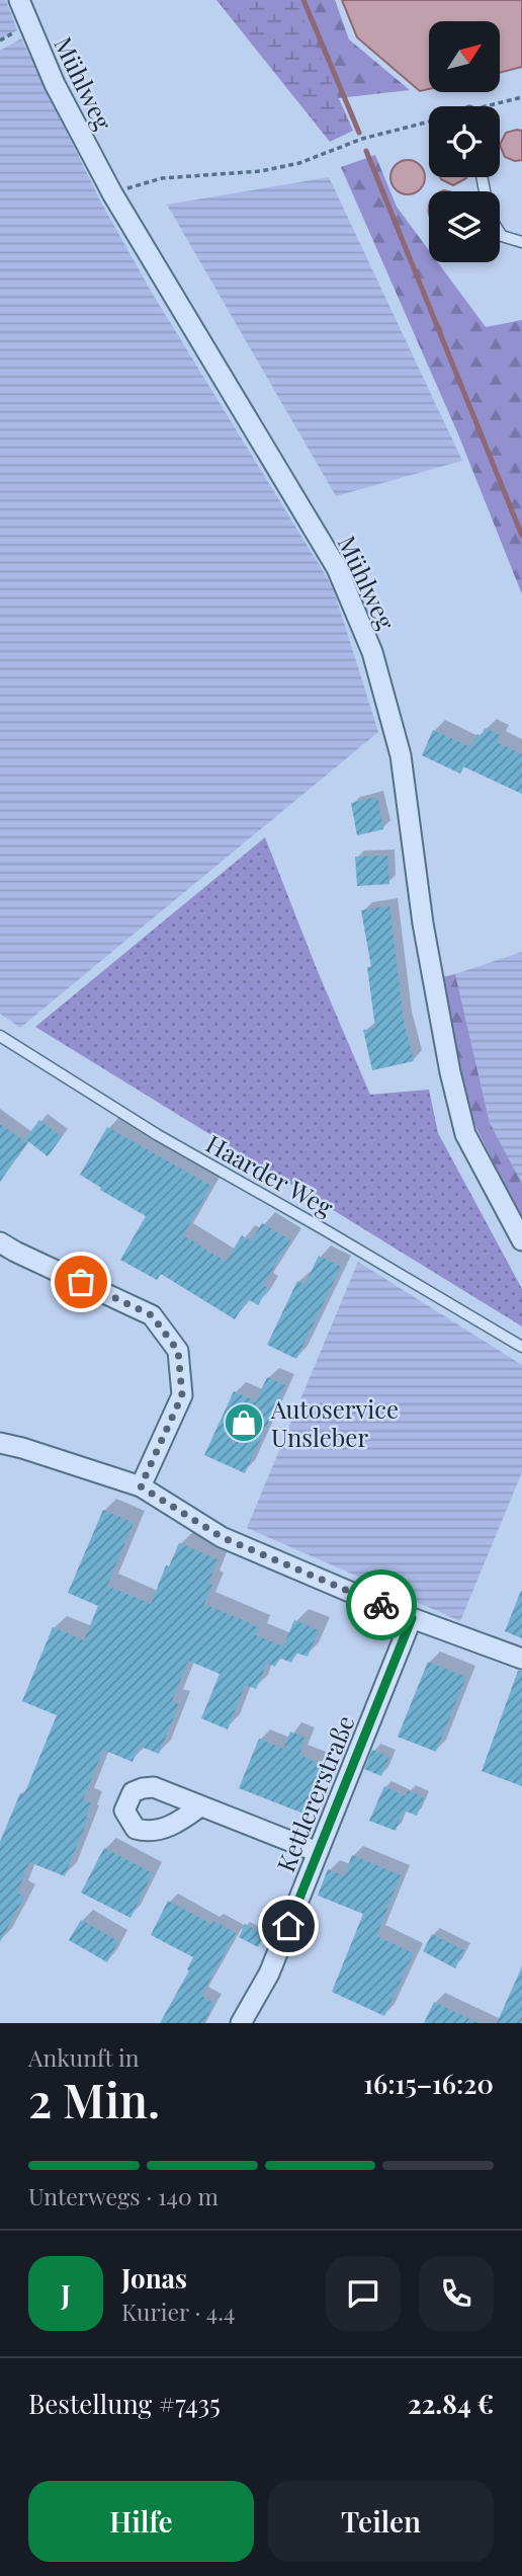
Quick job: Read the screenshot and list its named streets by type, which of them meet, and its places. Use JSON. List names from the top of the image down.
{
  "streets": {
    "street": ["Mühlweg", "Kettlererstraße"],
    "lane": ["Haarder Weg"]
  },
  "places": {
    "shop": ["Autoservice Unsleber"]
  },
  "north": "top right",
  "page": {
    "heading": ["2 Min.", "Ankunft in", "16:15–16:20"],
    "panel": [
      "Jonas",
      "Kurier · 4.4",
      "Bestellung #7435",
      "22.84 €"
    ],
    "bar": "Unterwegs · 140 m",
    "round": "J",
    "buttons": ["Hilfe", "Teilen"]
  }
}
